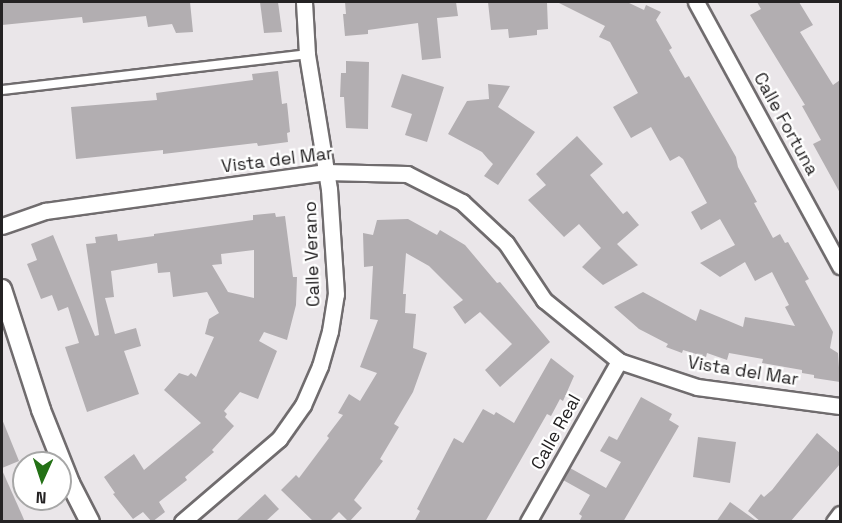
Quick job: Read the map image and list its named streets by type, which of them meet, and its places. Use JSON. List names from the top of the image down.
{
  "streets": {
    "street": [
      "Calle Fortuna",
      "Vista del Mar",
      "Calle Verano",
      "Calle Real"
    ]
  },
  "crossings": [
    ["Vista del Mar", "Calle Verano"],
    ["Vista del Mar", "Calle Real"]
  ],
  "north": "bottom"
}
